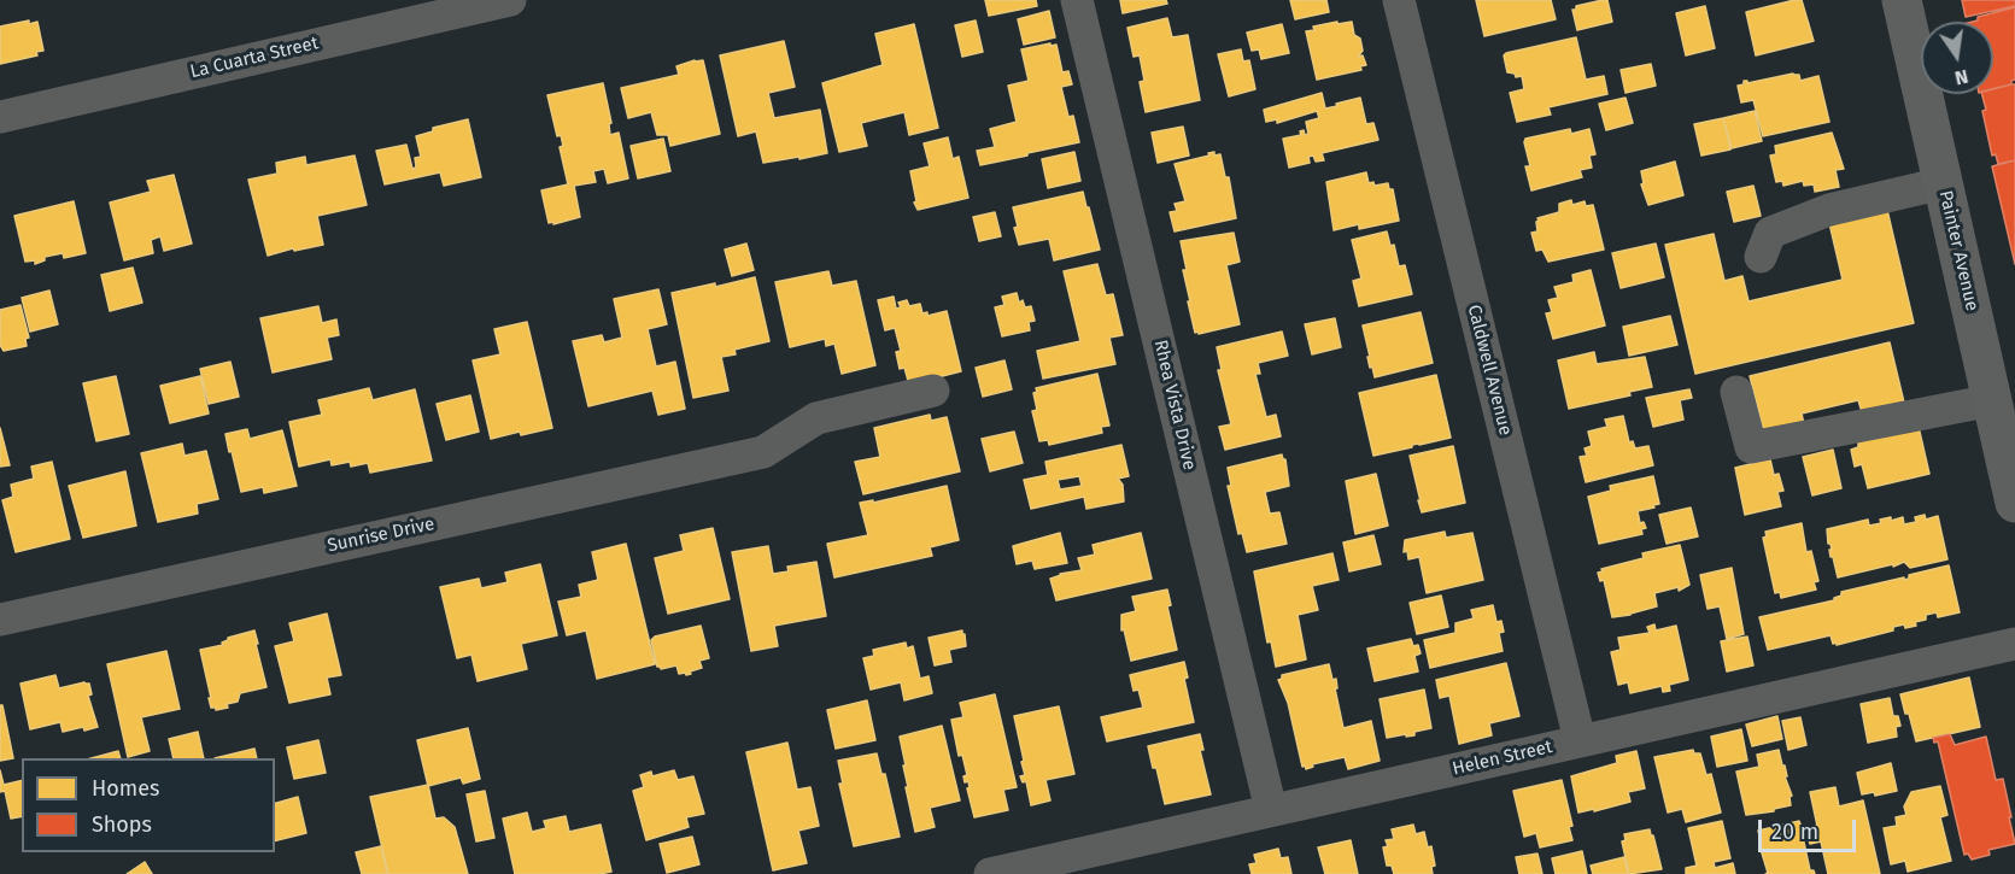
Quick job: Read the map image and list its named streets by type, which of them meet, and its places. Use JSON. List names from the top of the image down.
{
  "streets": {
    "main road": ["Painter Avenue"],
    "street": [
      "La Cuarta Street",
      "Caldwell Avenue",
      "Rhea Vista Drive",
      "Sunrise Drive",
      "Helen Street"
    ]
  },
  "crossings": [
    ["Caldwell Avenue", "Helen Street"],
    ["Rhea Vista Drive", "Helen Street"]
  ],
  "legend": ["Homes", "Shops"],
  "scale_bar": "20 m",
  "north": "bottom"
}
